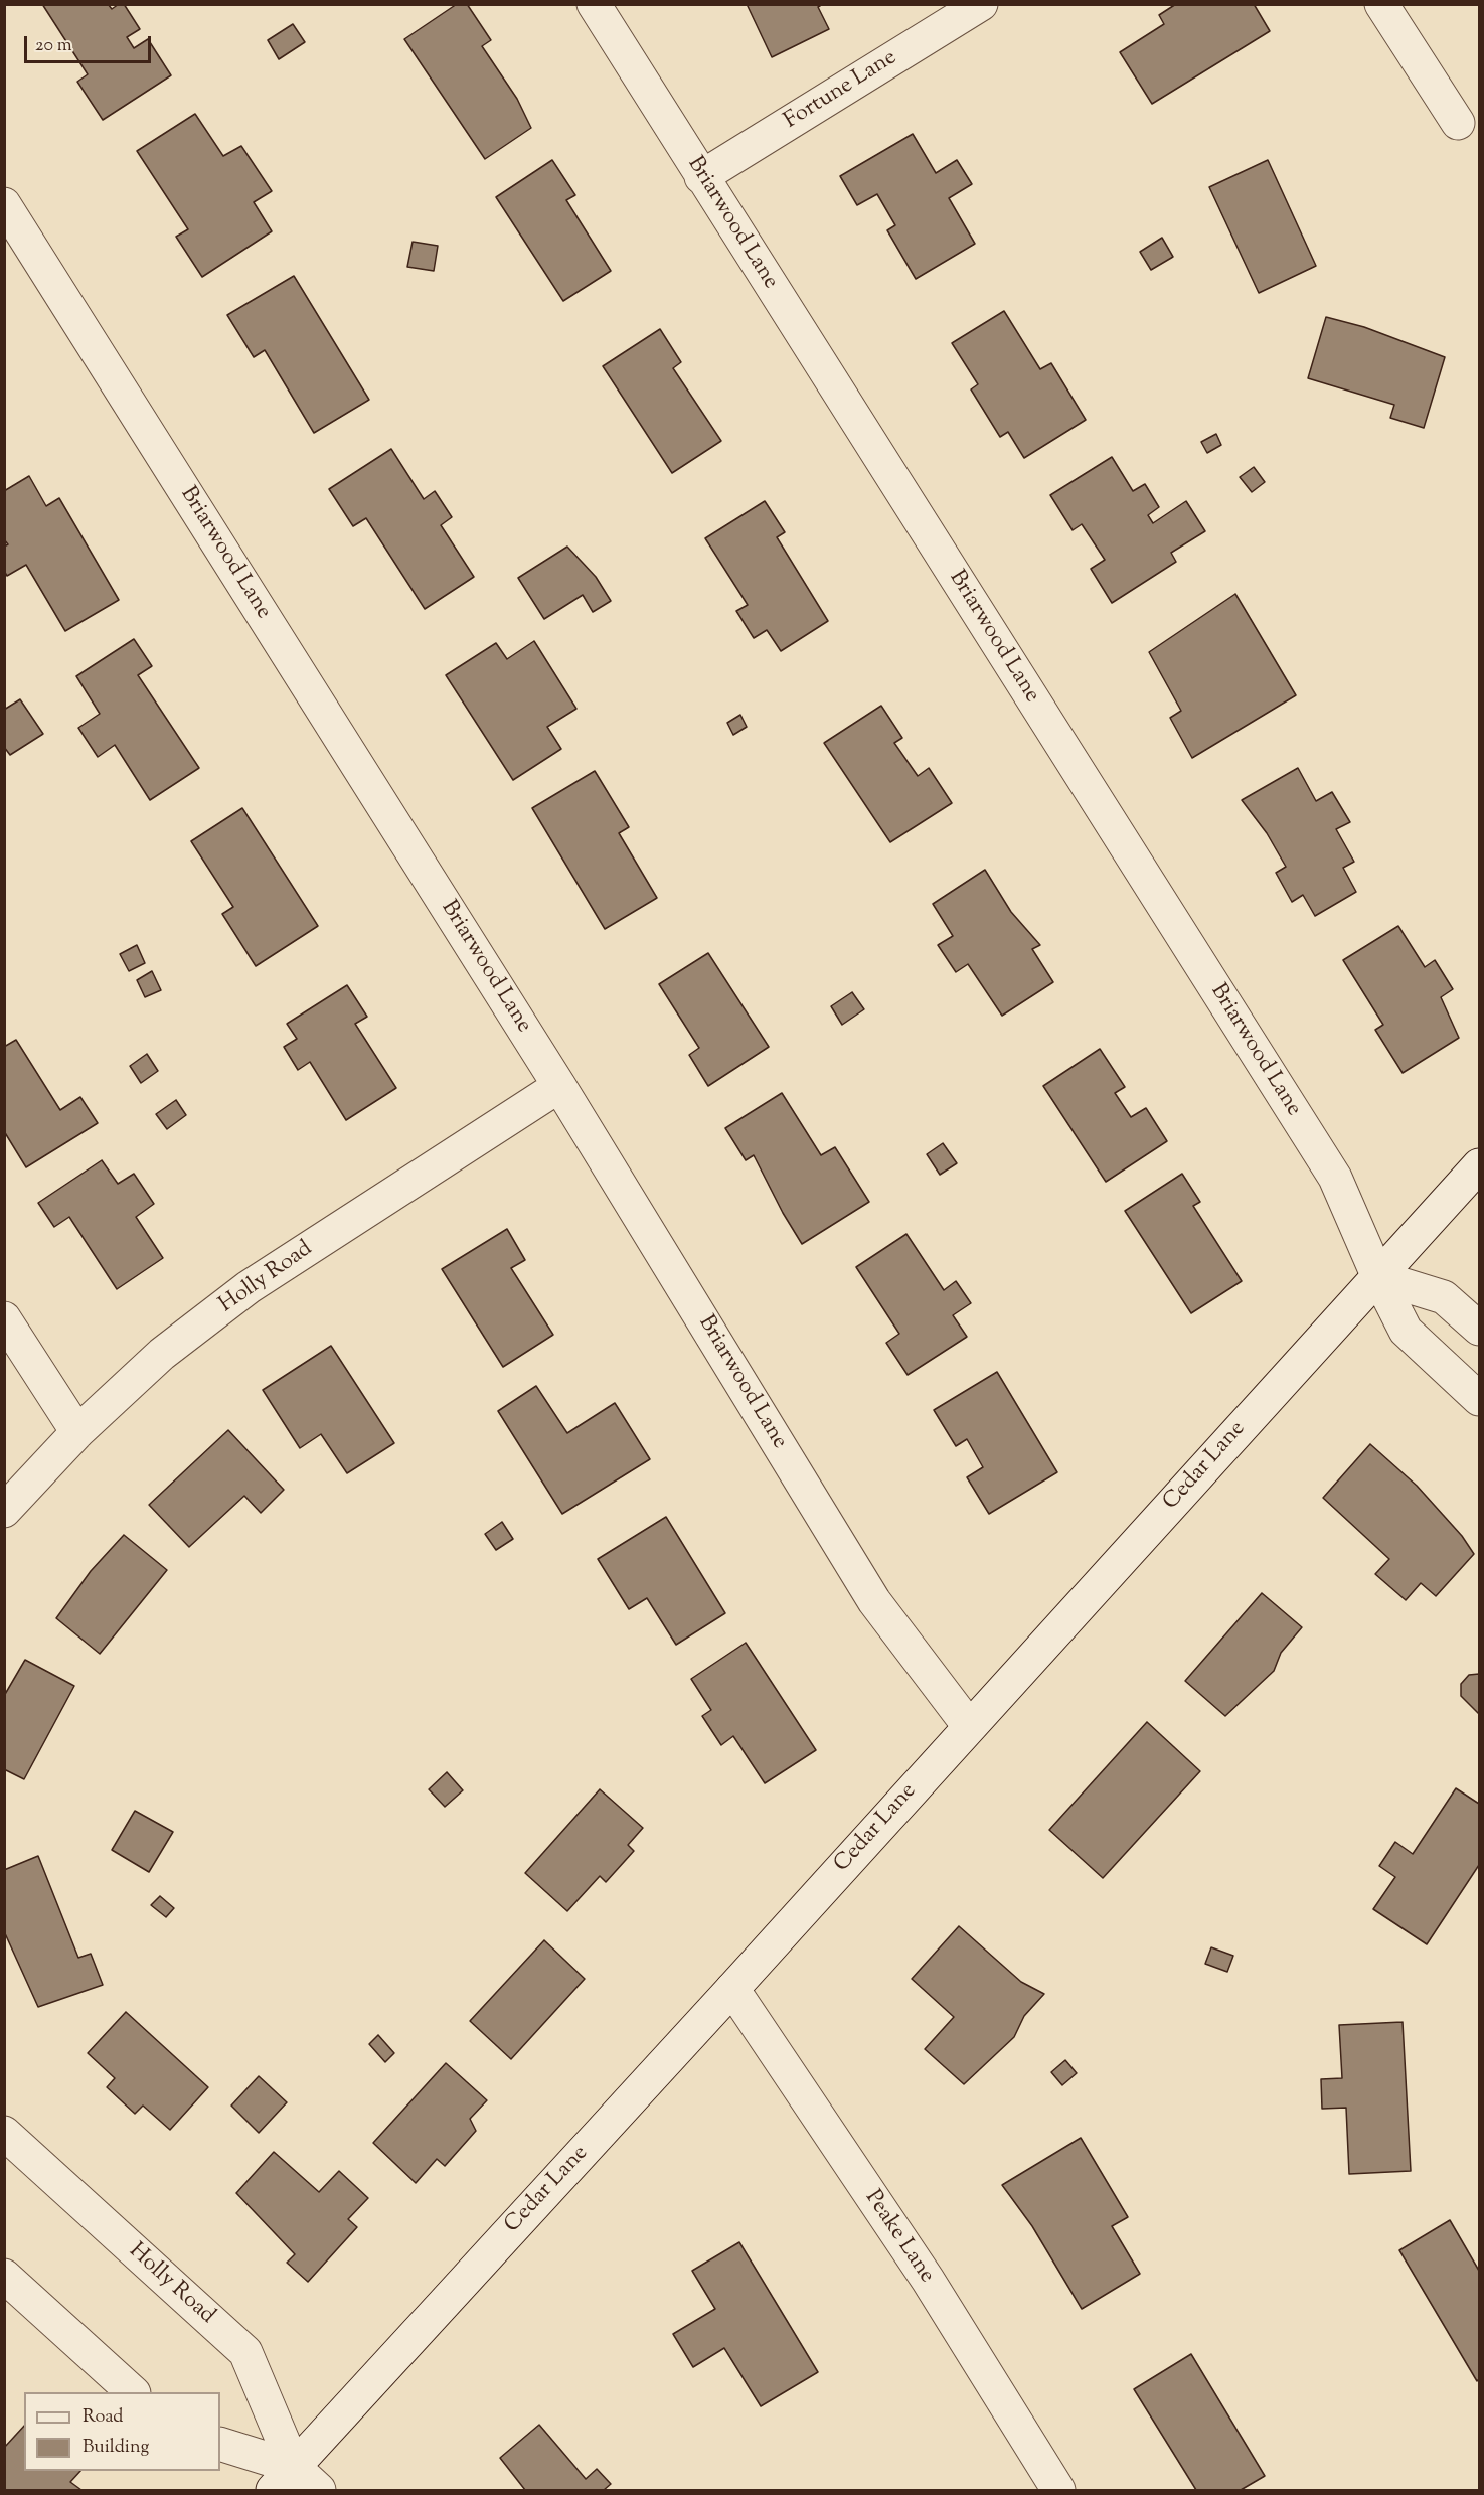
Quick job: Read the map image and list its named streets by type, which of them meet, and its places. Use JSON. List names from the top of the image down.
{
  "streets": {
    "street": [
      "Fortune Lane",
      "Briarwood Lane",
      "Holly Road",
      "Cedar Lane",
      "Peake Lane"
    ]
  },
  "crossings": [
    ["Fortune Lane", "Briarwood Lane"],
    ["Briarwood Lane", "Holly Road"],
    ["Briarwood Lane", "Cedar Lane"],
    ["Holly Road", "Cedar Lane"],
    ["Cedar Lane", "Peake Lane"]
  ],
  "legend": ["Road", "Building"],
  "scale_bar": "20 m"
}
